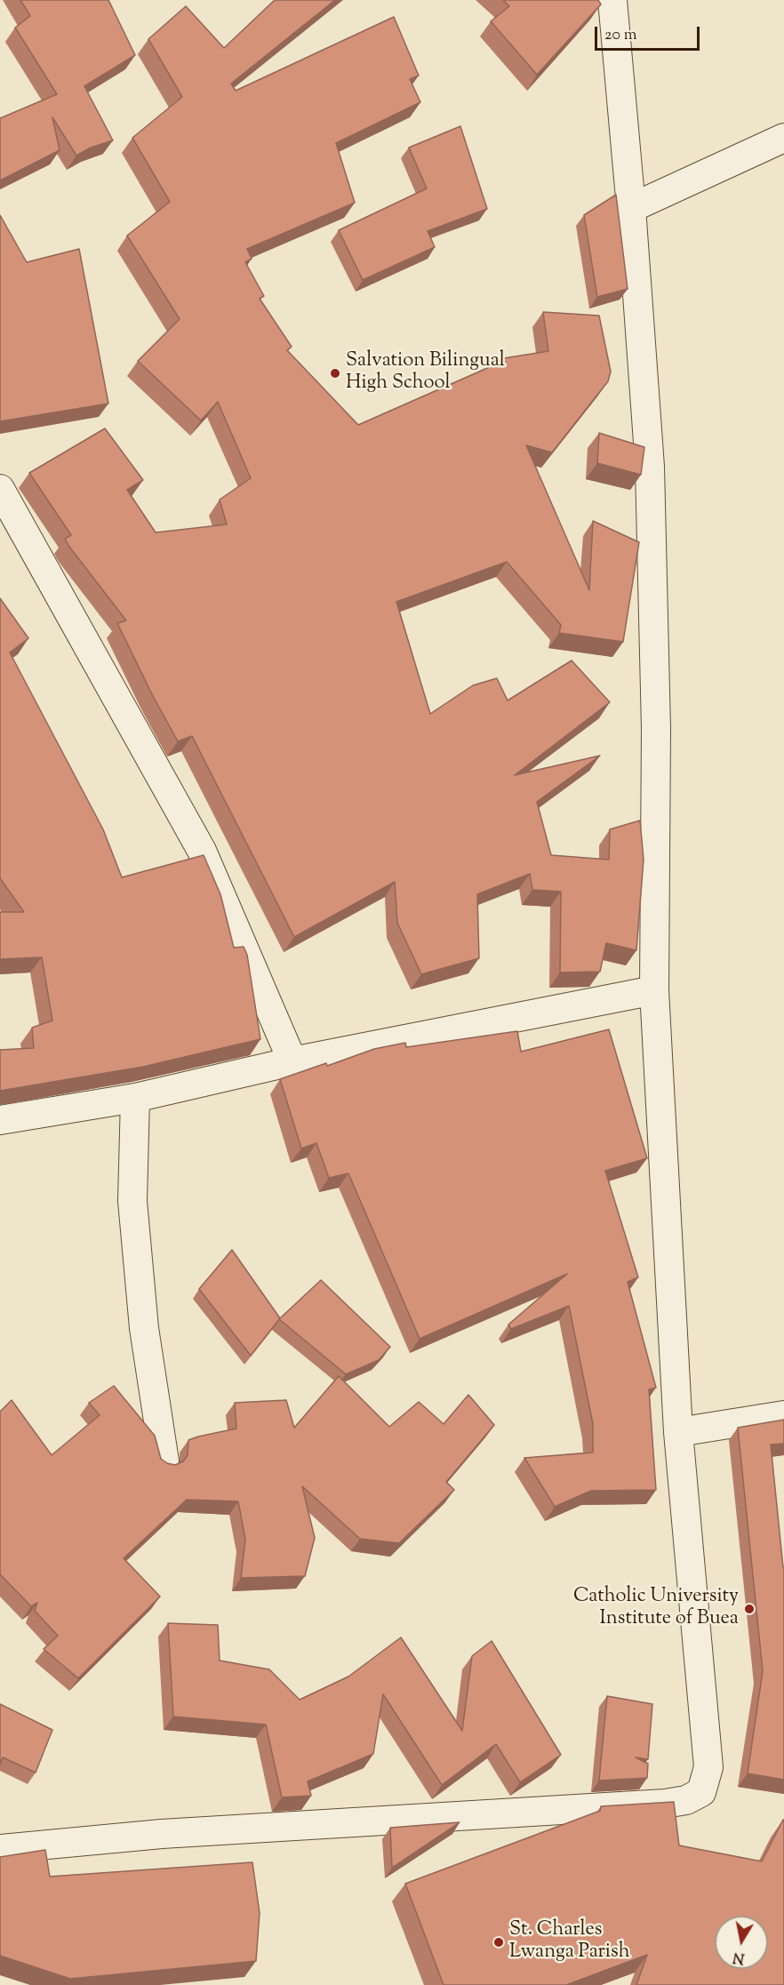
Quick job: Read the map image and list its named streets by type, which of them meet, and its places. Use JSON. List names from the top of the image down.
{
  "places": ["Salvation Bilingual High School", "Catholic University Institute of Buea", "St. Charles Lwanga Parish"],
  "scale_bar": "20 m",
  "north": "bottom"
}
